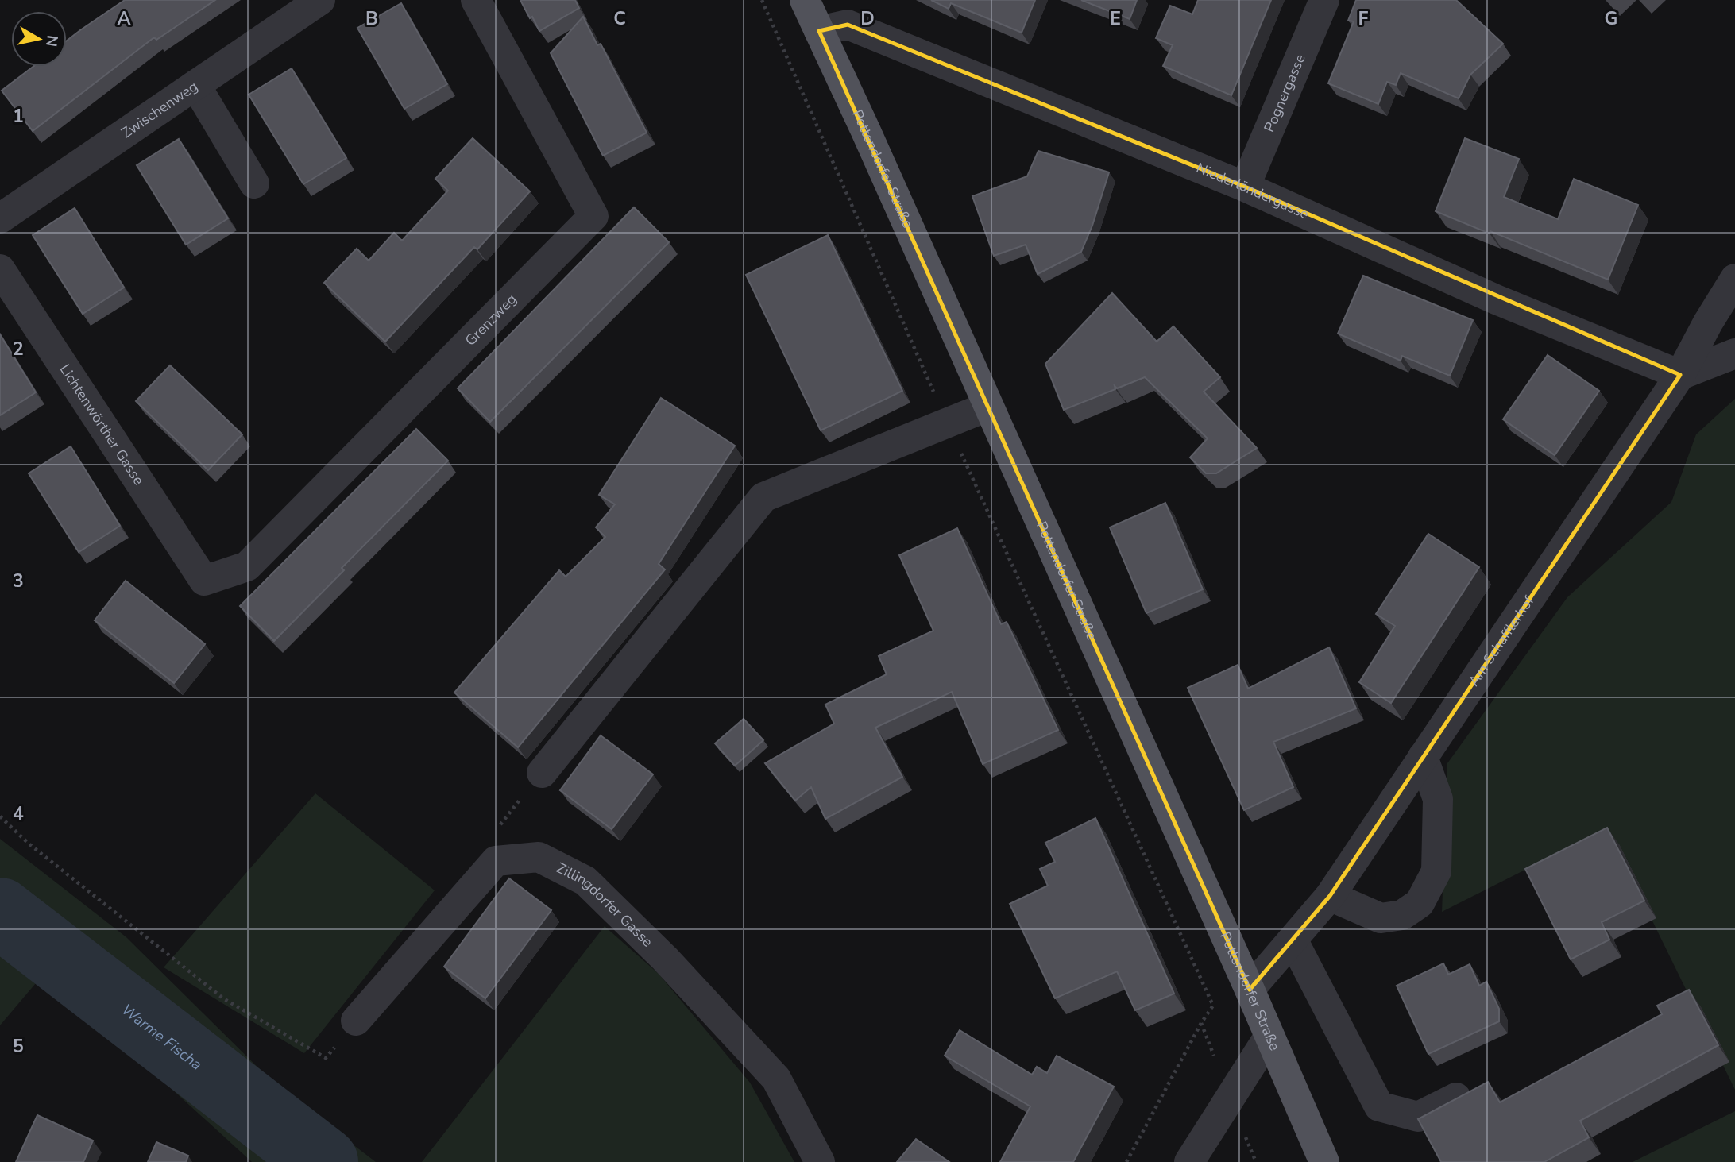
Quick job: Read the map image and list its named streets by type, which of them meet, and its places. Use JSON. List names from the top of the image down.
{
  "streets": {
    "main road": ["Pottendorfer Straße"],
    "street": [
      "Pognergasse",
      "Zwischenweg",
      "Niederländergasse",
      "Grenzweg",
      "Lichtenwörther Gasse",
      "Am Schafflerhof",
      "Zillingdorfer Gasse"
    ]
  },
  "crossings": [
    ["Pognergasse", "Niederländergasse"],
    ["Pottendorfer Straße", "Niederländergasse"],
    ["Pottendorfer Straße", "Am Schafflerhof"],
    ["Niederländergasse", "Am Schafflerhof"],
    ["Grenzweg", "Lichtenwörther Gasse"]
  ],
  "water": ["Warme Fischa"],
  "north": "right",
  "grid": {
    "columns": [
      "A",
      "B",
      "C",
      "D",
      "E",
      "F",
      "G"
    ],
    "rows": [
      "1",
      "2",
      "3",
      "4",
      "5"
    ]
  }
}
